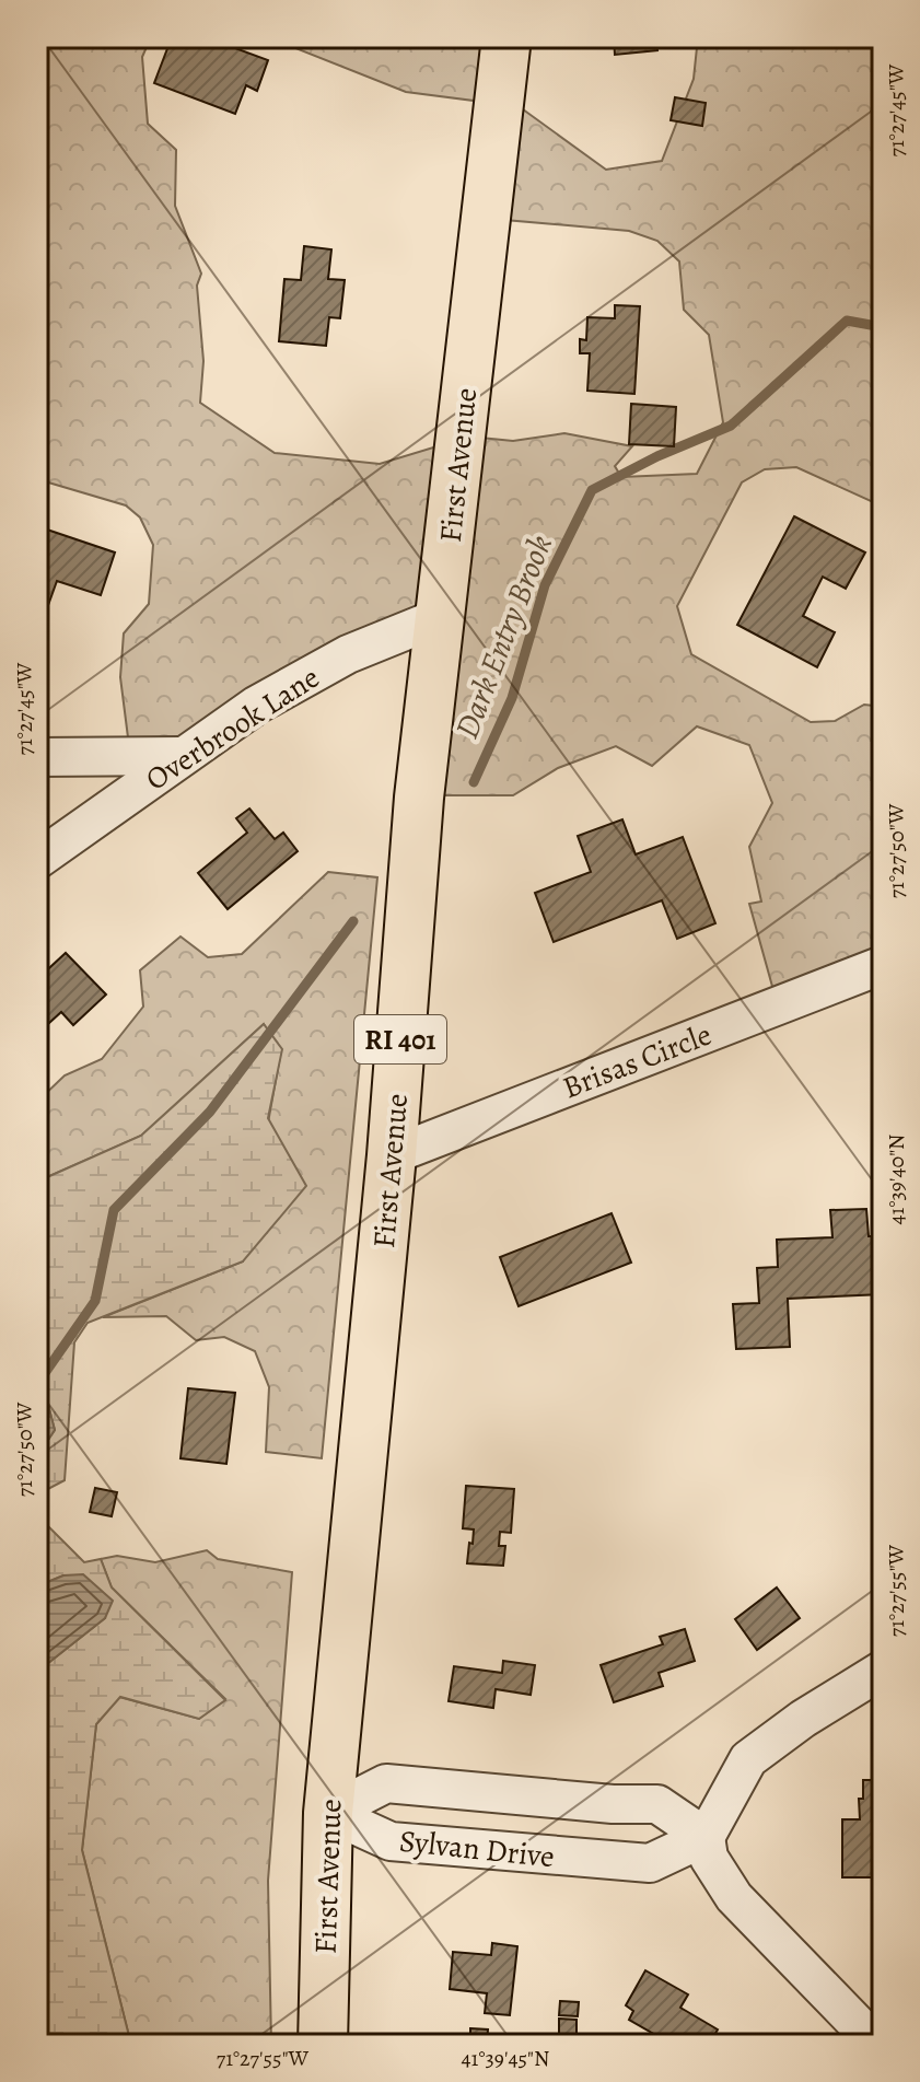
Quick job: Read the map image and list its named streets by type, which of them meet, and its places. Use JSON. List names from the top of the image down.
{
  "streets": {
    "main road": ["First Avenue", "RI 401"],
    "street": ["Overbrook Lane", "Brisas Circle", "Sylvan Drive"]
  },
  "crossings": [
    ["First Avenue", "Overbrook Lane"],
    ["First Avenue", "Brisas Circle"],
    ["First Avenue", "Sylvan Drive"]
  ],
  "water": ["Dark Entry Brook"],
  "coordinates": [
    "71°27'45\"W",
    "71°27'50\"W",
    "41°39'40\"N",
    "71°27'55\"W",
    "41°39'45\"N"
  ]
}
